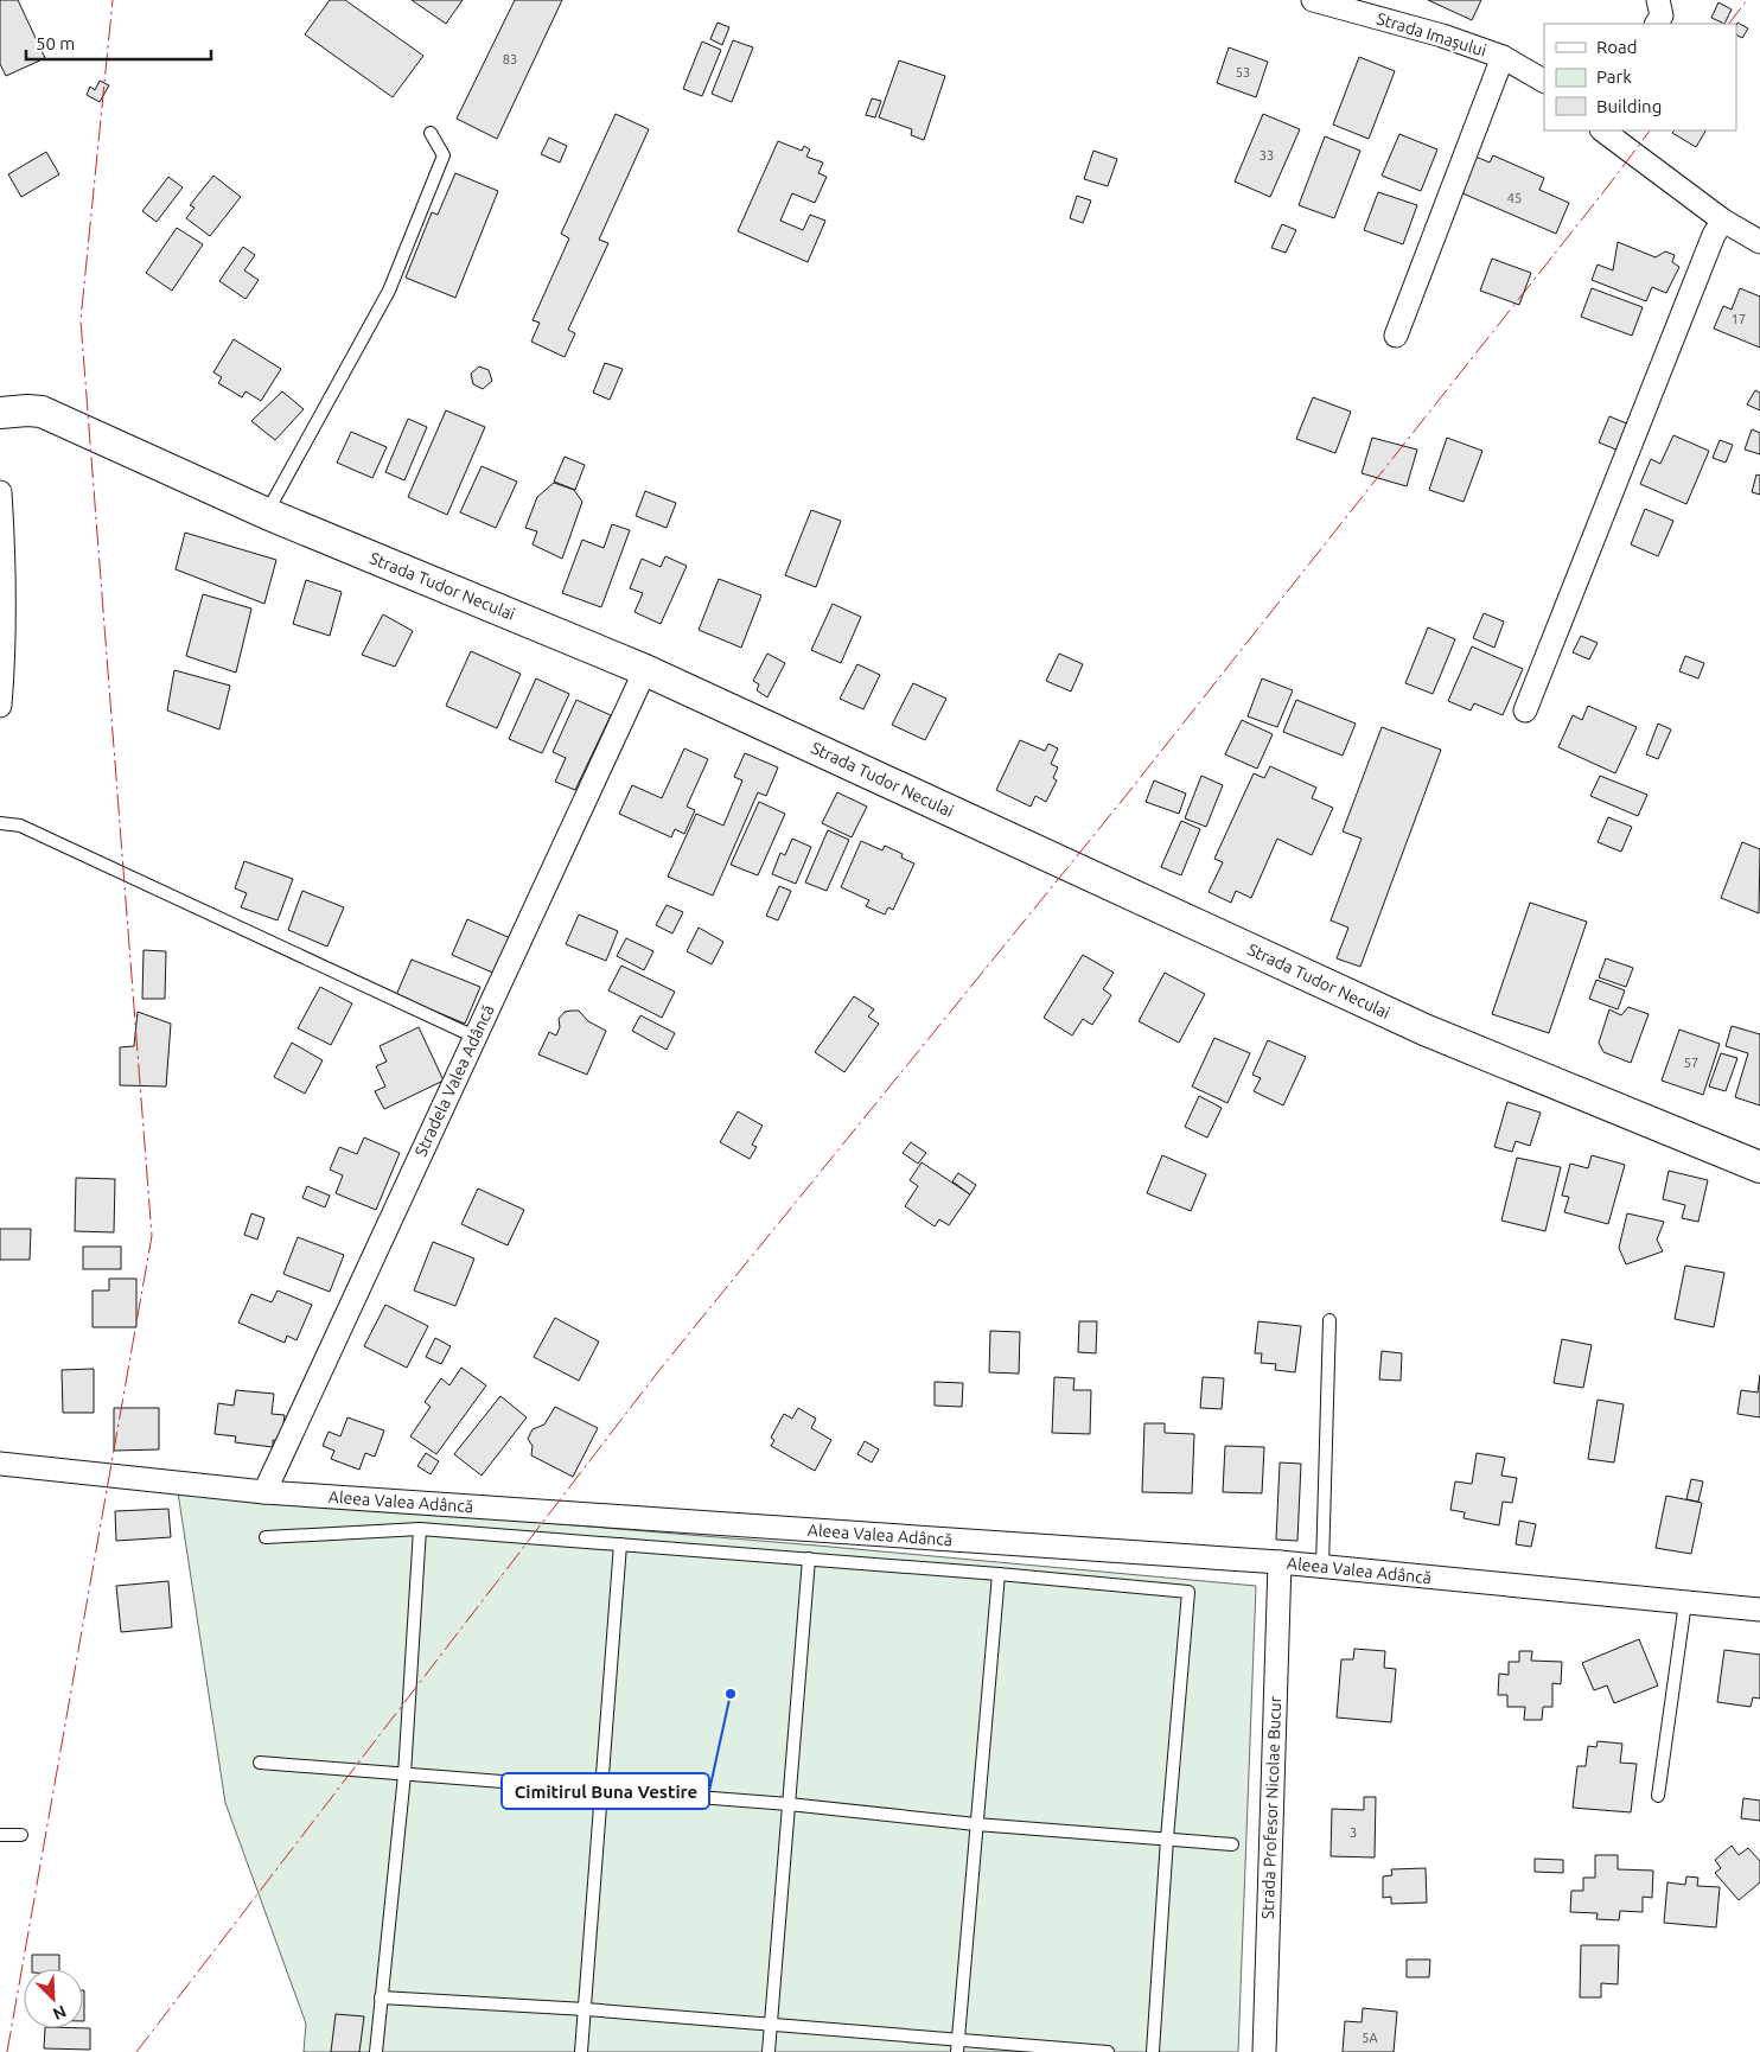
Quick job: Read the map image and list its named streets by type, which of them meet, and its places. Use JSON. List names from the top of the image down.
{
  "streets": {
    "street": [
      "Strada Imașului",
      "Strada Tudor Neculai",
      "Stradela Valea Adâncă",
      "Aleea Valea Adâncă",
      "Strada Profesor Nicolae Bucur"
    ]
  },
  "crossings": [
    ["Strada Tudor Neculai", "Stradela Valea Adâncă"],
    ["Stradela Valea Adâncă", "Aleea Valea Adâncă"],
    ["Aleea Valea Adâncă", "Strada Profesor Nicolae Bucur"]
  ],
  "places": ["Cimitirul Buna Vestire"],
  "house_numbers": [
    "83",
    "53",
    "33",
    "45",
    "17",
    "57",
    "3",
    "5A"
  ],
  "legend": ["Road", "Park", "Building"],
  "scale_bar": "50 m",
  "north": "bottom right"
}
